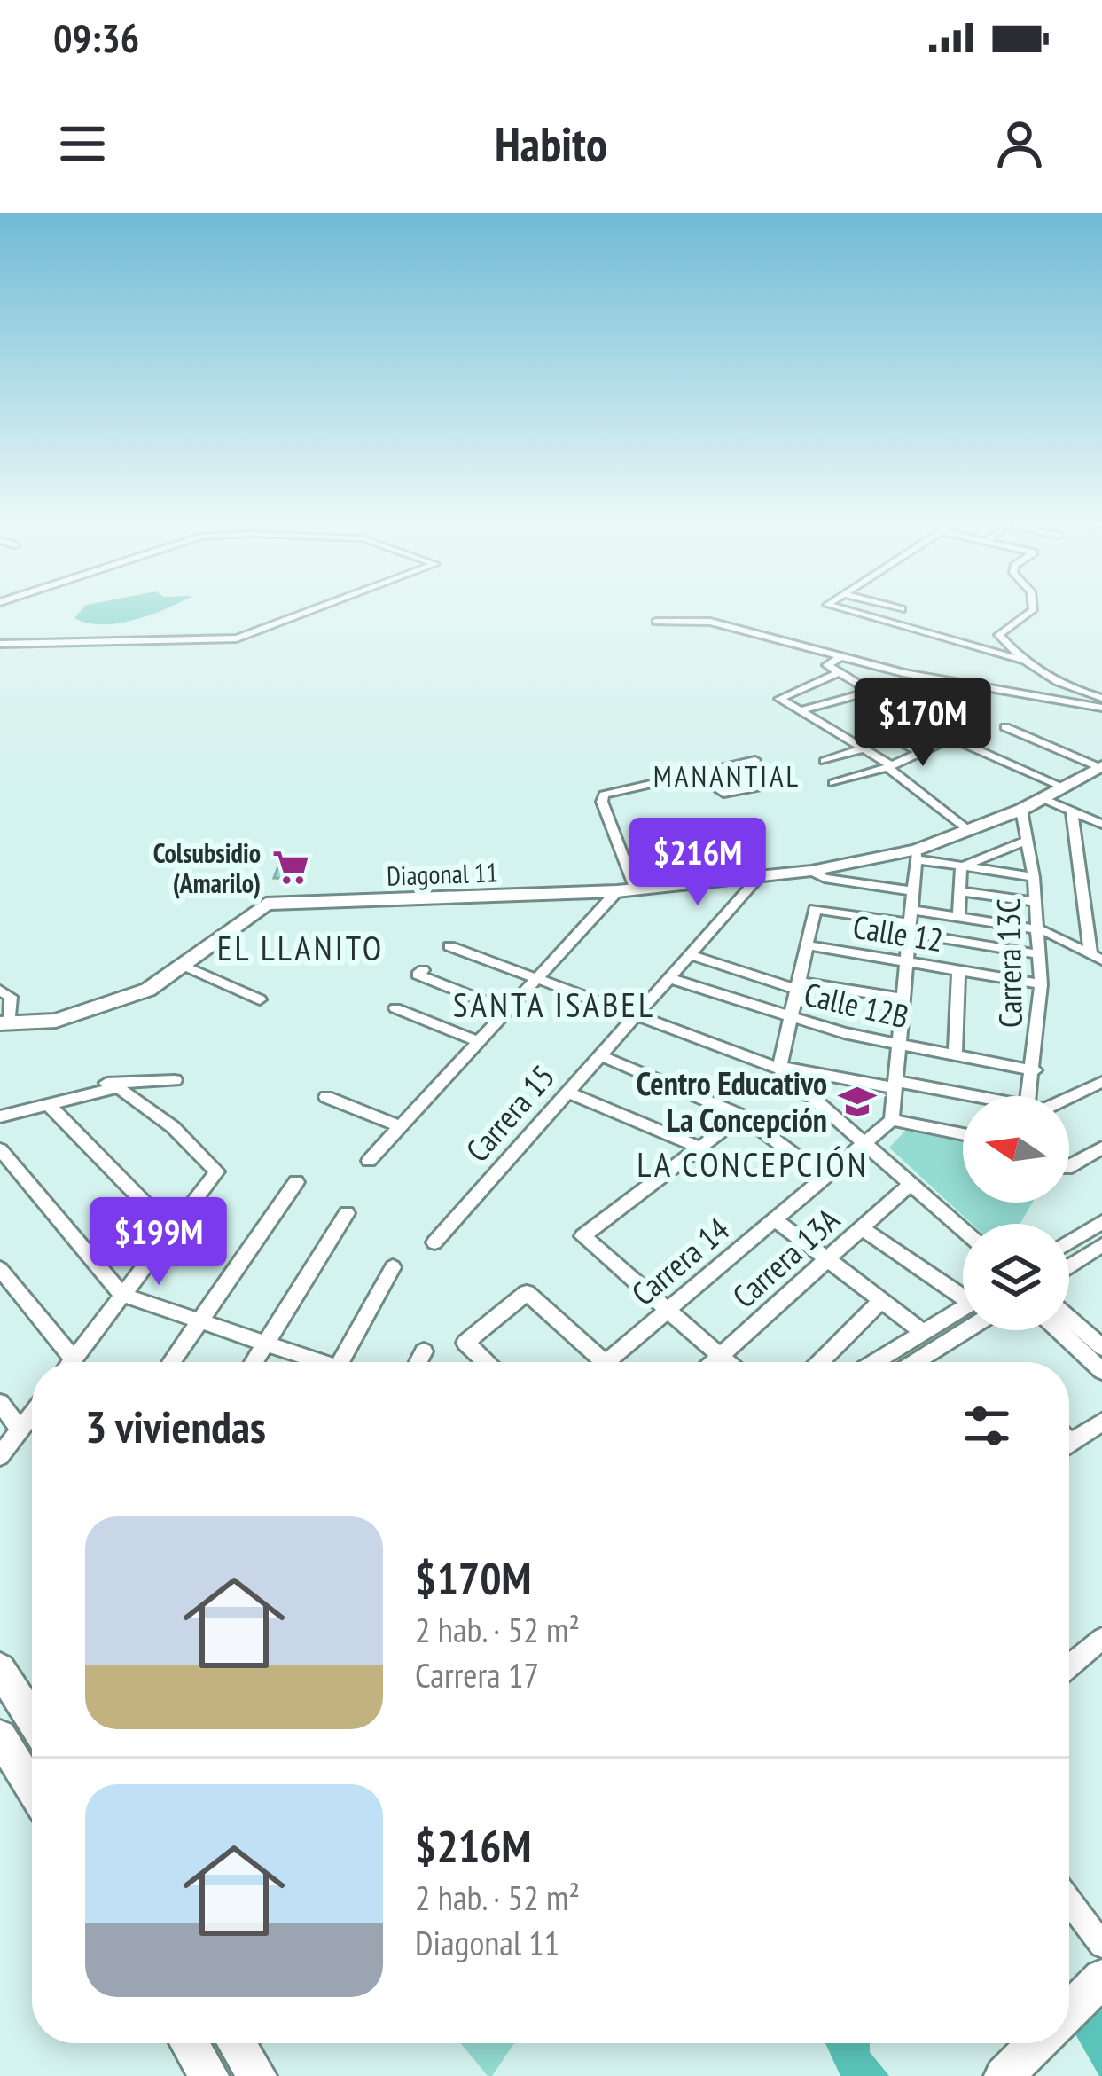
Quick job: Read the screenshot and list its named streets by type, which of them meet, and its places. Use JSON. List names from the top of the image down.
{
  "streets": {
    "street": [
      "Diagonal 11",
      "Calle 12",
      "Carrera 13C",
      "Calle 12B",
      "Carrera 15",
      "Carrera 13A",
      "Carrera 14"
    ]
  },
  "crossings": [
    ["Diagonal 11", "Carrera 13C"],
    ["Diagonal 11", "Carrera 15"],
    ["Calle 12", "Carrera 13C"],
    ["Carrera 13C", "Calle 12B"],
    ["Calle 12B", "Carrera 15"]
  ],
  "districts": [
    "MANANTIAL",
    "EL LLANITO",
    "SANTA ISABEL",
    "LA CONCEPCIÓN"
  ],
  "places": {
    "supermarket": ["Colsubsidio (Amarilo)"],
    "school or university": ["Centro Educativo La Concepción"]
  },
  "north": "left",
  "page": {
    "status": "09:36",
    "header": "Habito",
    "price": ["$170M", "$216M", "$199M"],
    "heading": "3 viviendas",
    "list": [
      {
        "name": "$170M",
        "note": "2 hab. · 52 m² · Carrera 17"
      },
      {
        "name": "$216M",
        "note": "2 hab. · 52 m² · Diagonal 11"
      }
    ]
  }
}
